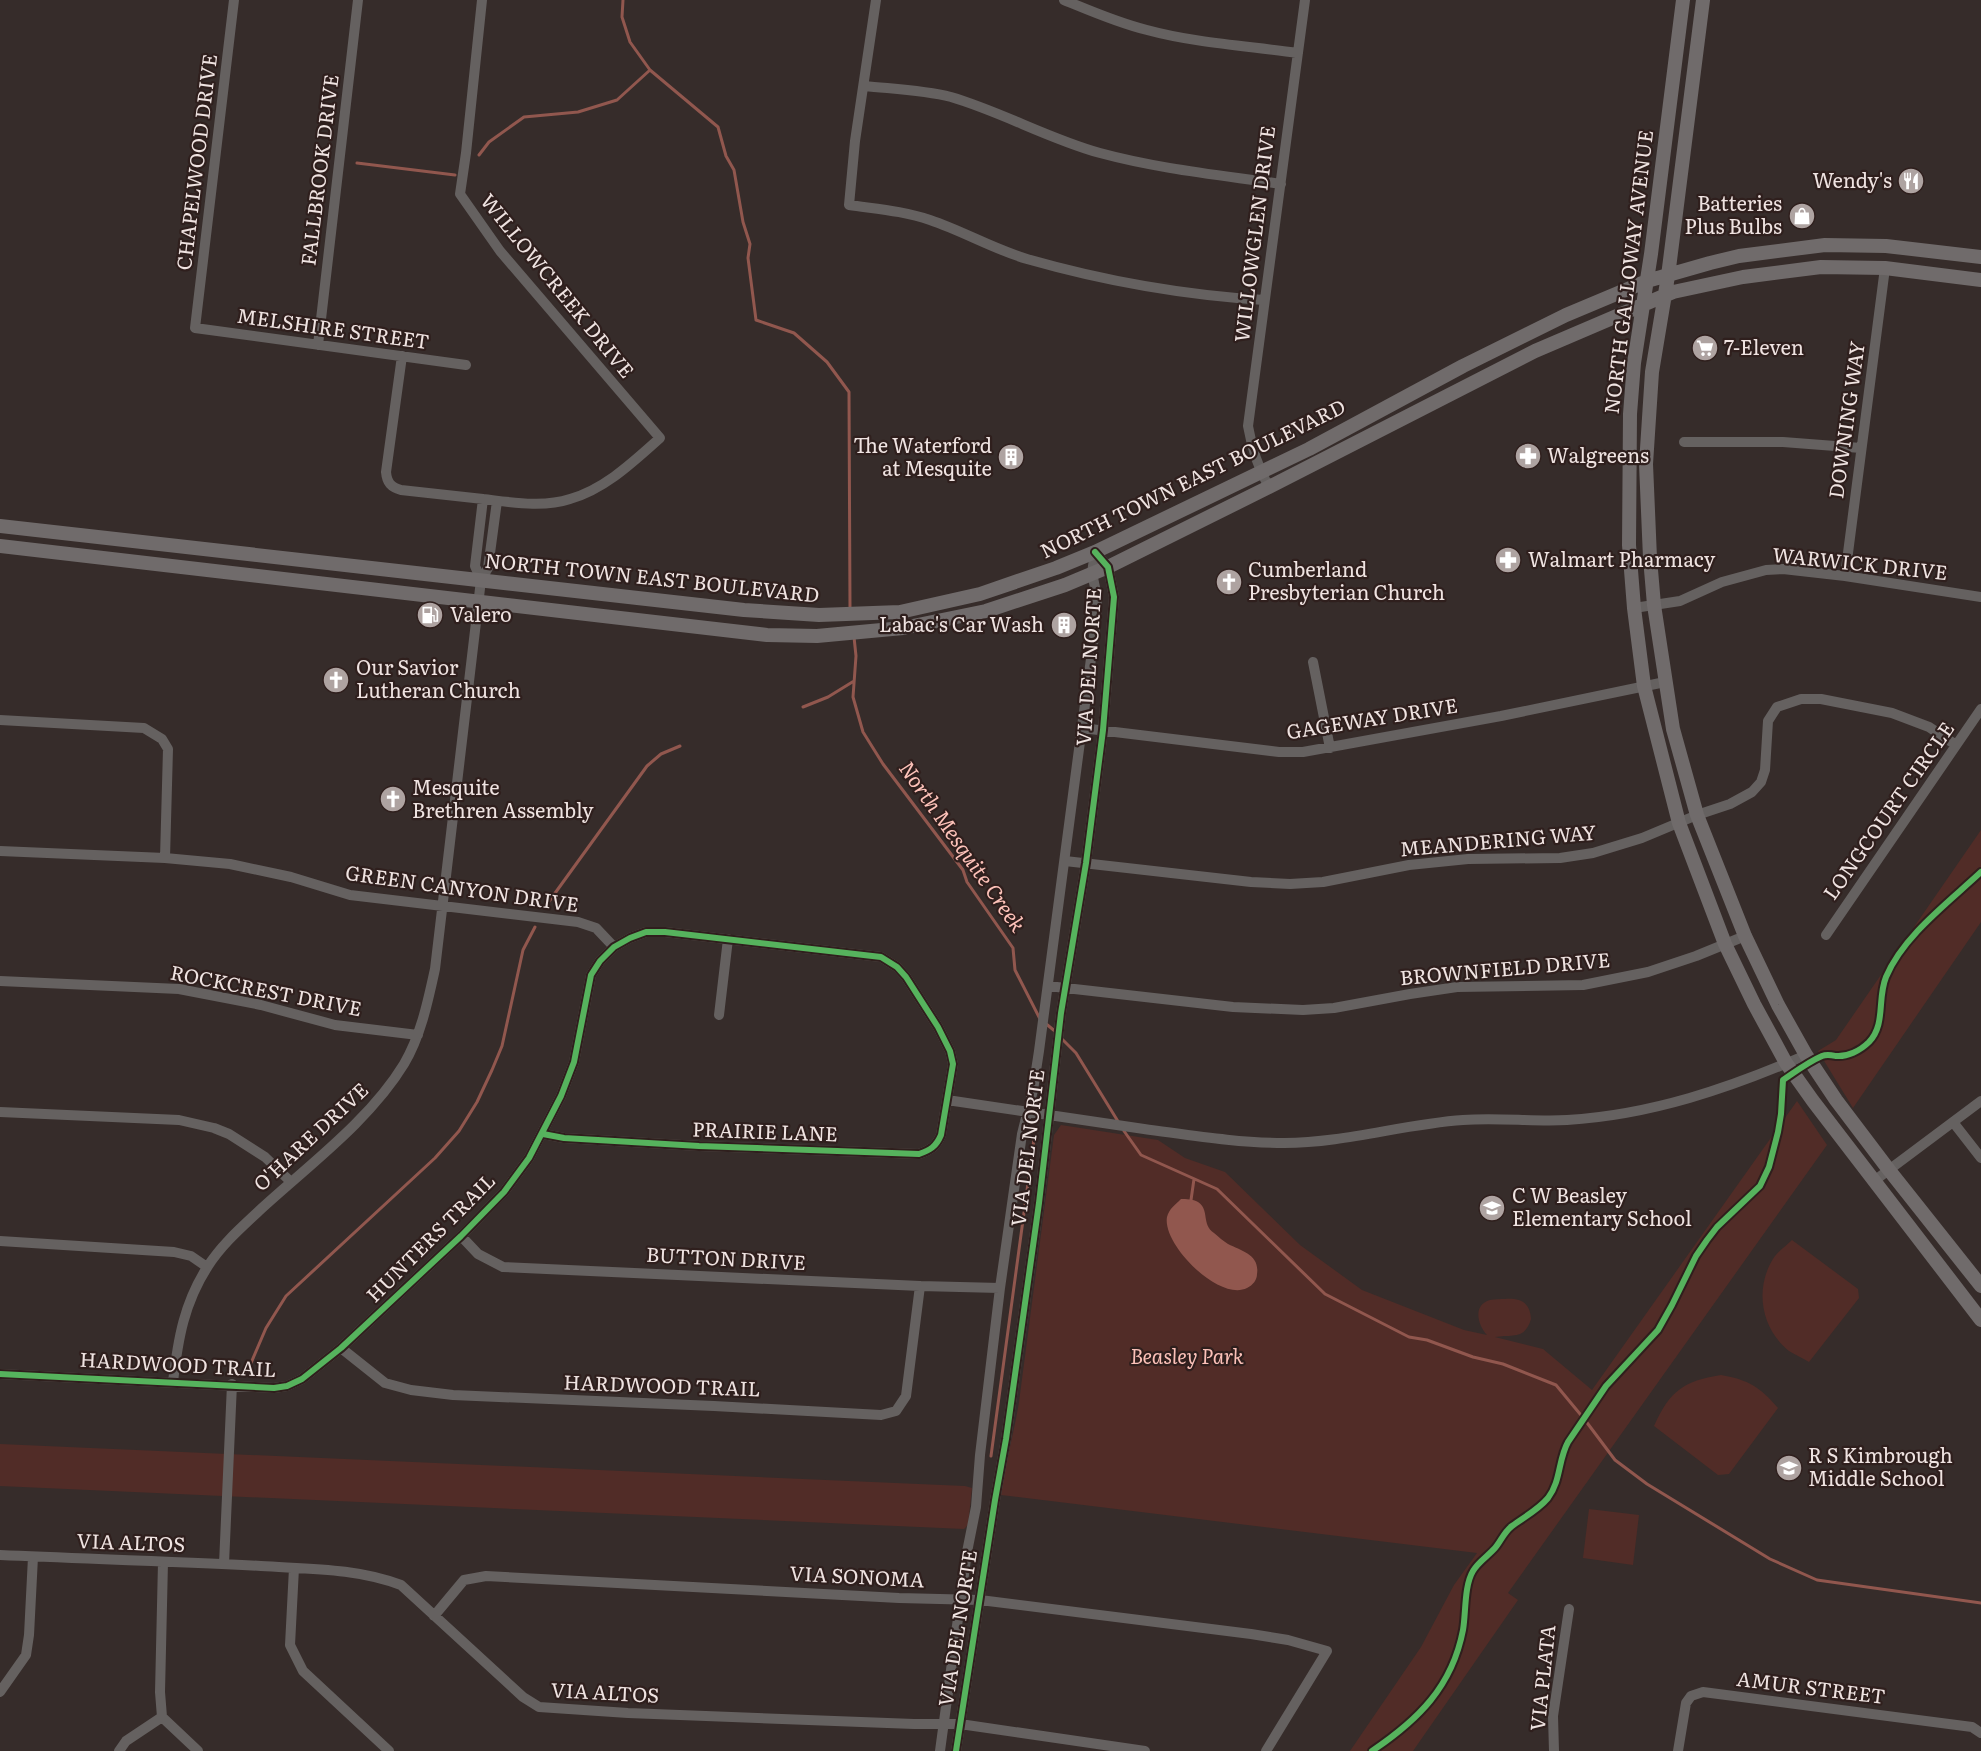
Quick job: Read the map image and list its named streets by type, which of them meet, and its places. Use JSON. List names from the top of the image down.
{
  "streets": {
    "main road": ["NORTH GALLOWAY AVENUE", "NORTH TOWN EAST BOULEVARD"],
    "street": [
      "CHAPELWOOD DRIVE",
      "FALLBROOK DRIVE",
      "WILLOWGLEN DRIVE",
      "WILLOWCREEK DRIVE",
      "MELSHIRE STREET",
      "DOWNING WAY",
      "WARWICK DRIVE",
      "VIA DEL NORTE",
      "GAGEWAY DRIVE",
      "LONGCOURT CIRCLE",
      "MEANDERING WAY",
      "GREEN CANYON DRIVE",
      "BROWNFIELD DRIVE",
      "ROCKCREST DRIVE",
      "PRAIRIE LANE",
      "O'HARE DRIVE",
      "HUNTERS TRAIL",
      "BUTTON DRIVE",
      "HARDWOOD TRAIL",
      "VIA ALTOS",
      "VIA SONOMA",
      "VIA PLATA",
      "AMUR STREET"
    ]
  },
  "crossings": [
    ["CHAPELWOOD DRIVE", "MELSHIRE STREET"],
    ["FALLBROOK DRIVE", "MELSHIRE STREET"],
    ["WILLOWGLEN DRIVE", "NORTH TOWN EAST BOULEVARD"],
    ["NORTH GALLOWAY AVENUE", "NORTH TOWN EAST BOULEVARD"],
    ["NORTH GALLOWAY AVENUE", "WARWICK DRIVE"],
    ["NORTH GALLOWAY AVENUE", "GAGEWAY DRIVE"],
    ["NORTH GALLOWAY AVENUE", "MEANDERING WAY"],
    ["NORTH GALLOWAY AVENUE", "BROWNFIELD DRIVE"],
    ["DOWNING WAY", "NORTH TOWN EAST BOULEVARD"],
    ["DOWNING WAY", "WARWICK DRIVE"],
    ["NORTH TOWN EAST BOULEVARD", "VIA DEL NORTE"],
    ["NORTH TOWN EAST BOULEVARD", "O'HARE DRIVE"],
    ["VIA DEL NORTE", "GAGEWAY DRIVE"],
    ["VIA DEL NORTE", "MEANDERING WAY"],
    ["VIA DEL NORTE", "BROWNFIELD DRIVE"],
    ["VIA DEL NORTE", "BUTTON DRIVE"],
    ["VIA DEL NORTE", "VIA ALTOS"],
    ["VIA DEL NORTE", "VIA SONOMA"],
    ["LONGCOURT CIRCLE", "MEANDERING WAY"],
    ["GREEN CANYON DRIVE", "O'HARE DRIVE"],
    ["GREEN CANYON DRIVE", "HUNTERS TRAIL"],
    ["ROCKCREST DRIVE", "O'HARE DRIVE"],
    ["PRAIRIE LANE", "HUNTERS TRAIL"],
    ["O'HARE DRIVE", "HARDWOOD TRAIL"],
    ["HUNTERS TRAIL", "BUTTON DRIVE"],
    ["HUNTERS TRAIL", "HARDWOOD TRAIL"],
    ["BUTTON DRIVE", "HARDWOOD TRAIL"],
    ["VIA ALTOS", "VIA SONOMA"]
  ],
  "water": ["North Mesquite Creek"],
  "parks": ["Beasley Park"],
  "places": {
    "restaurant": ["Wendy's"],
    "shop": ["Batteries Plus Bulbs"],
    "supermarket": ["7-Eleven"],
    "pharmacy": ["Walgreens", "Walmart Pharmacy"],
    "building": ["The Waterford at Mesquite", "Labac's Car Wash"],
    "church": ["Cumberland Presbyterian Church", "Our Savior Lutheran Church", "Mesquite Brethren Assembly"],
    "fuel station": ["Valero"],
    "school or university": ["C W Beasley Elementary School", "R S Kimbrough Middle School"]
  }
}
